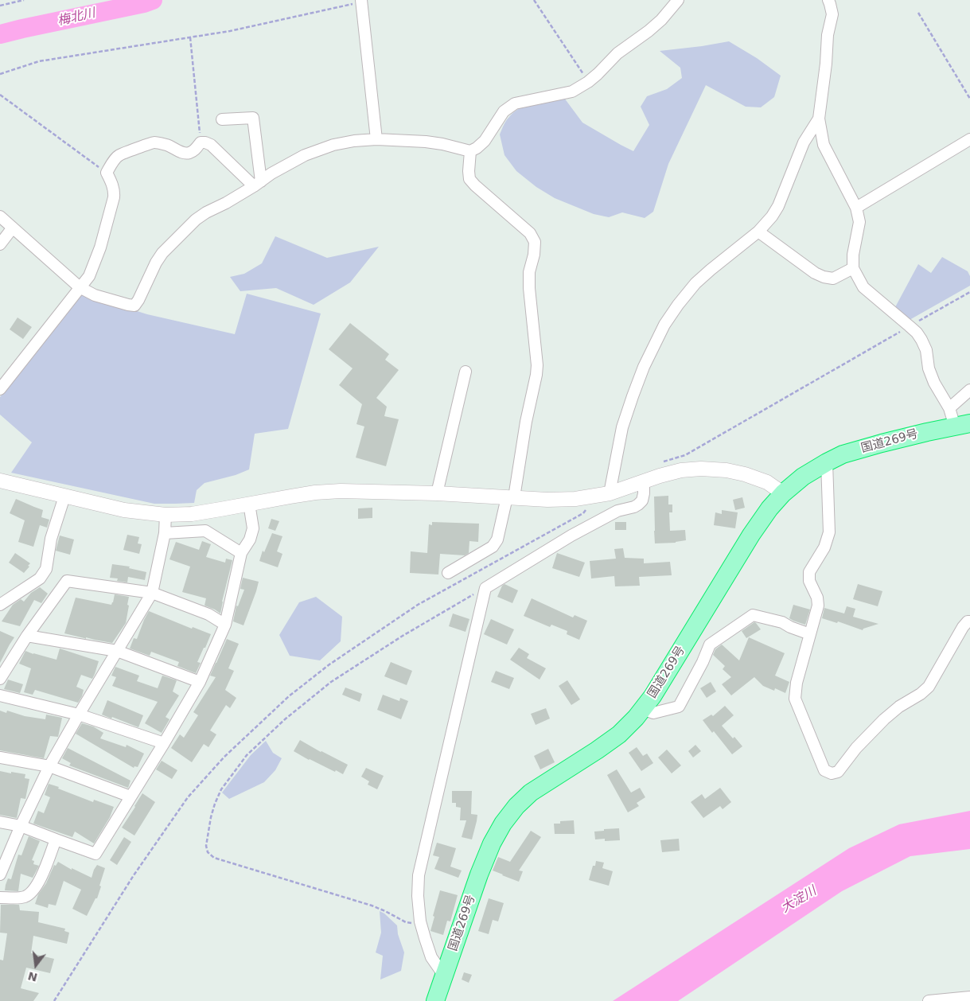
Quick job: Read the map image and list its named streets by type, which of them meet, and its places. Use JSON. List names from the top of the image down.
{
  "streets": {
    "highway": ["国道269号"]
  },
  "water": ["梅北川", "大淀川"],
  "north": "bottom"
}
